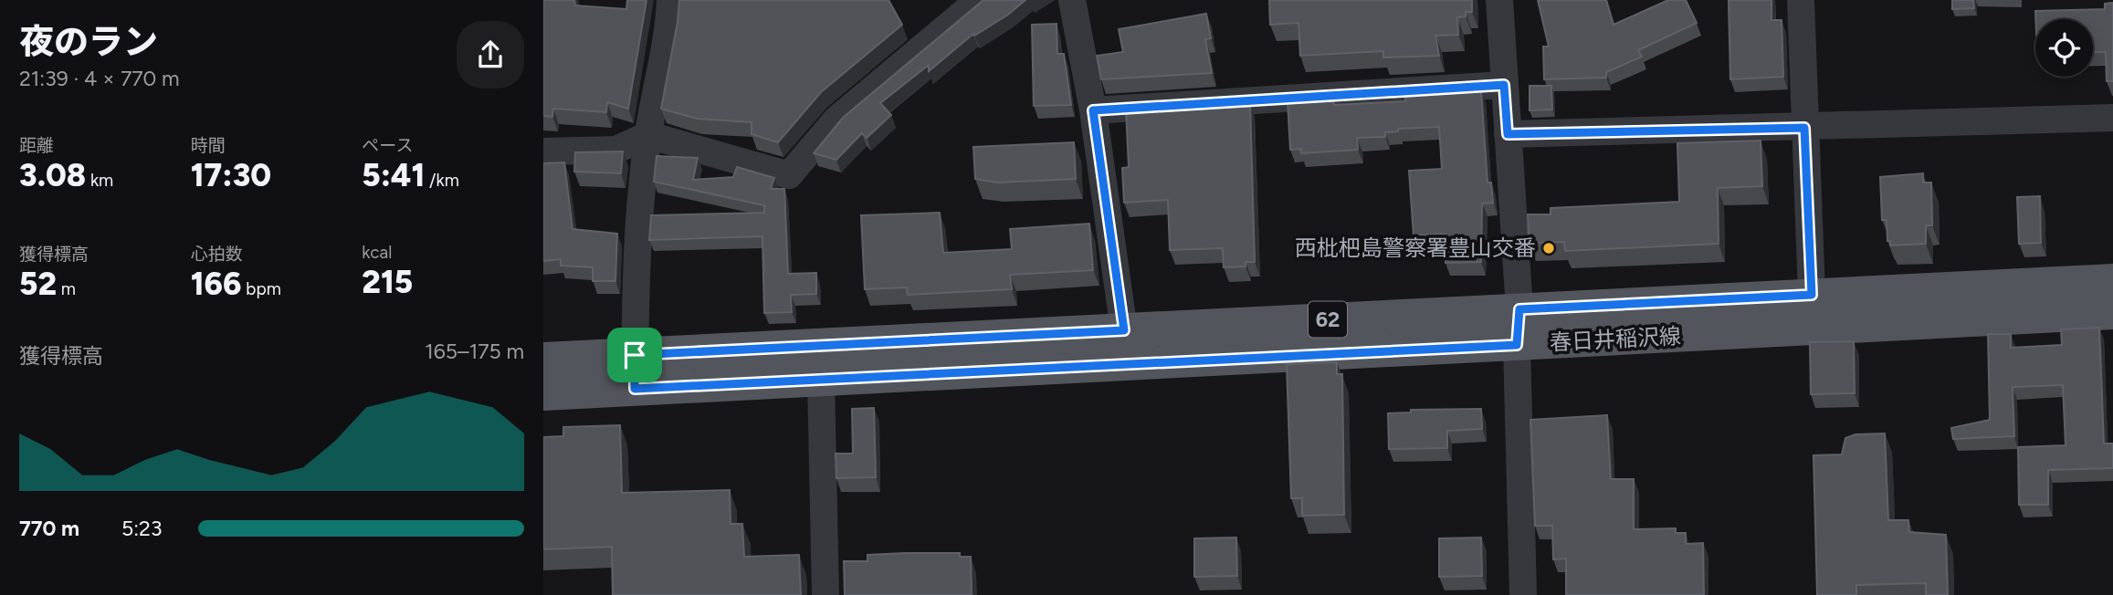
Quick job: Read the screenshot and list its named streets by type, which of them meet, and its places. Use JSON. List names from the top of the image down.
{
  "streets": {
    "main road": ["62", "春日井稲沢線"]
  },
  "places": ["西枇杷島警察署豊山交番"],
  "page": {
    "heading": ["夜のラン", "21:39 · 4 × 770 m"],
    "stats": [
      ["距離", "3.08 km"],
      ["時間", "17:30"],
      ["ペース", "5:41 /km"],
      ["獲得標高", "52 m"],
      ["心拍数", "166 bpm"],
      ["kcal", "215"]
    ],
    "chart": ["獲得標高", "165–175 m"],
    "list": [
      {
        "name": "770 m",
        "note": "5:23"
      }
    ]
  }
}
